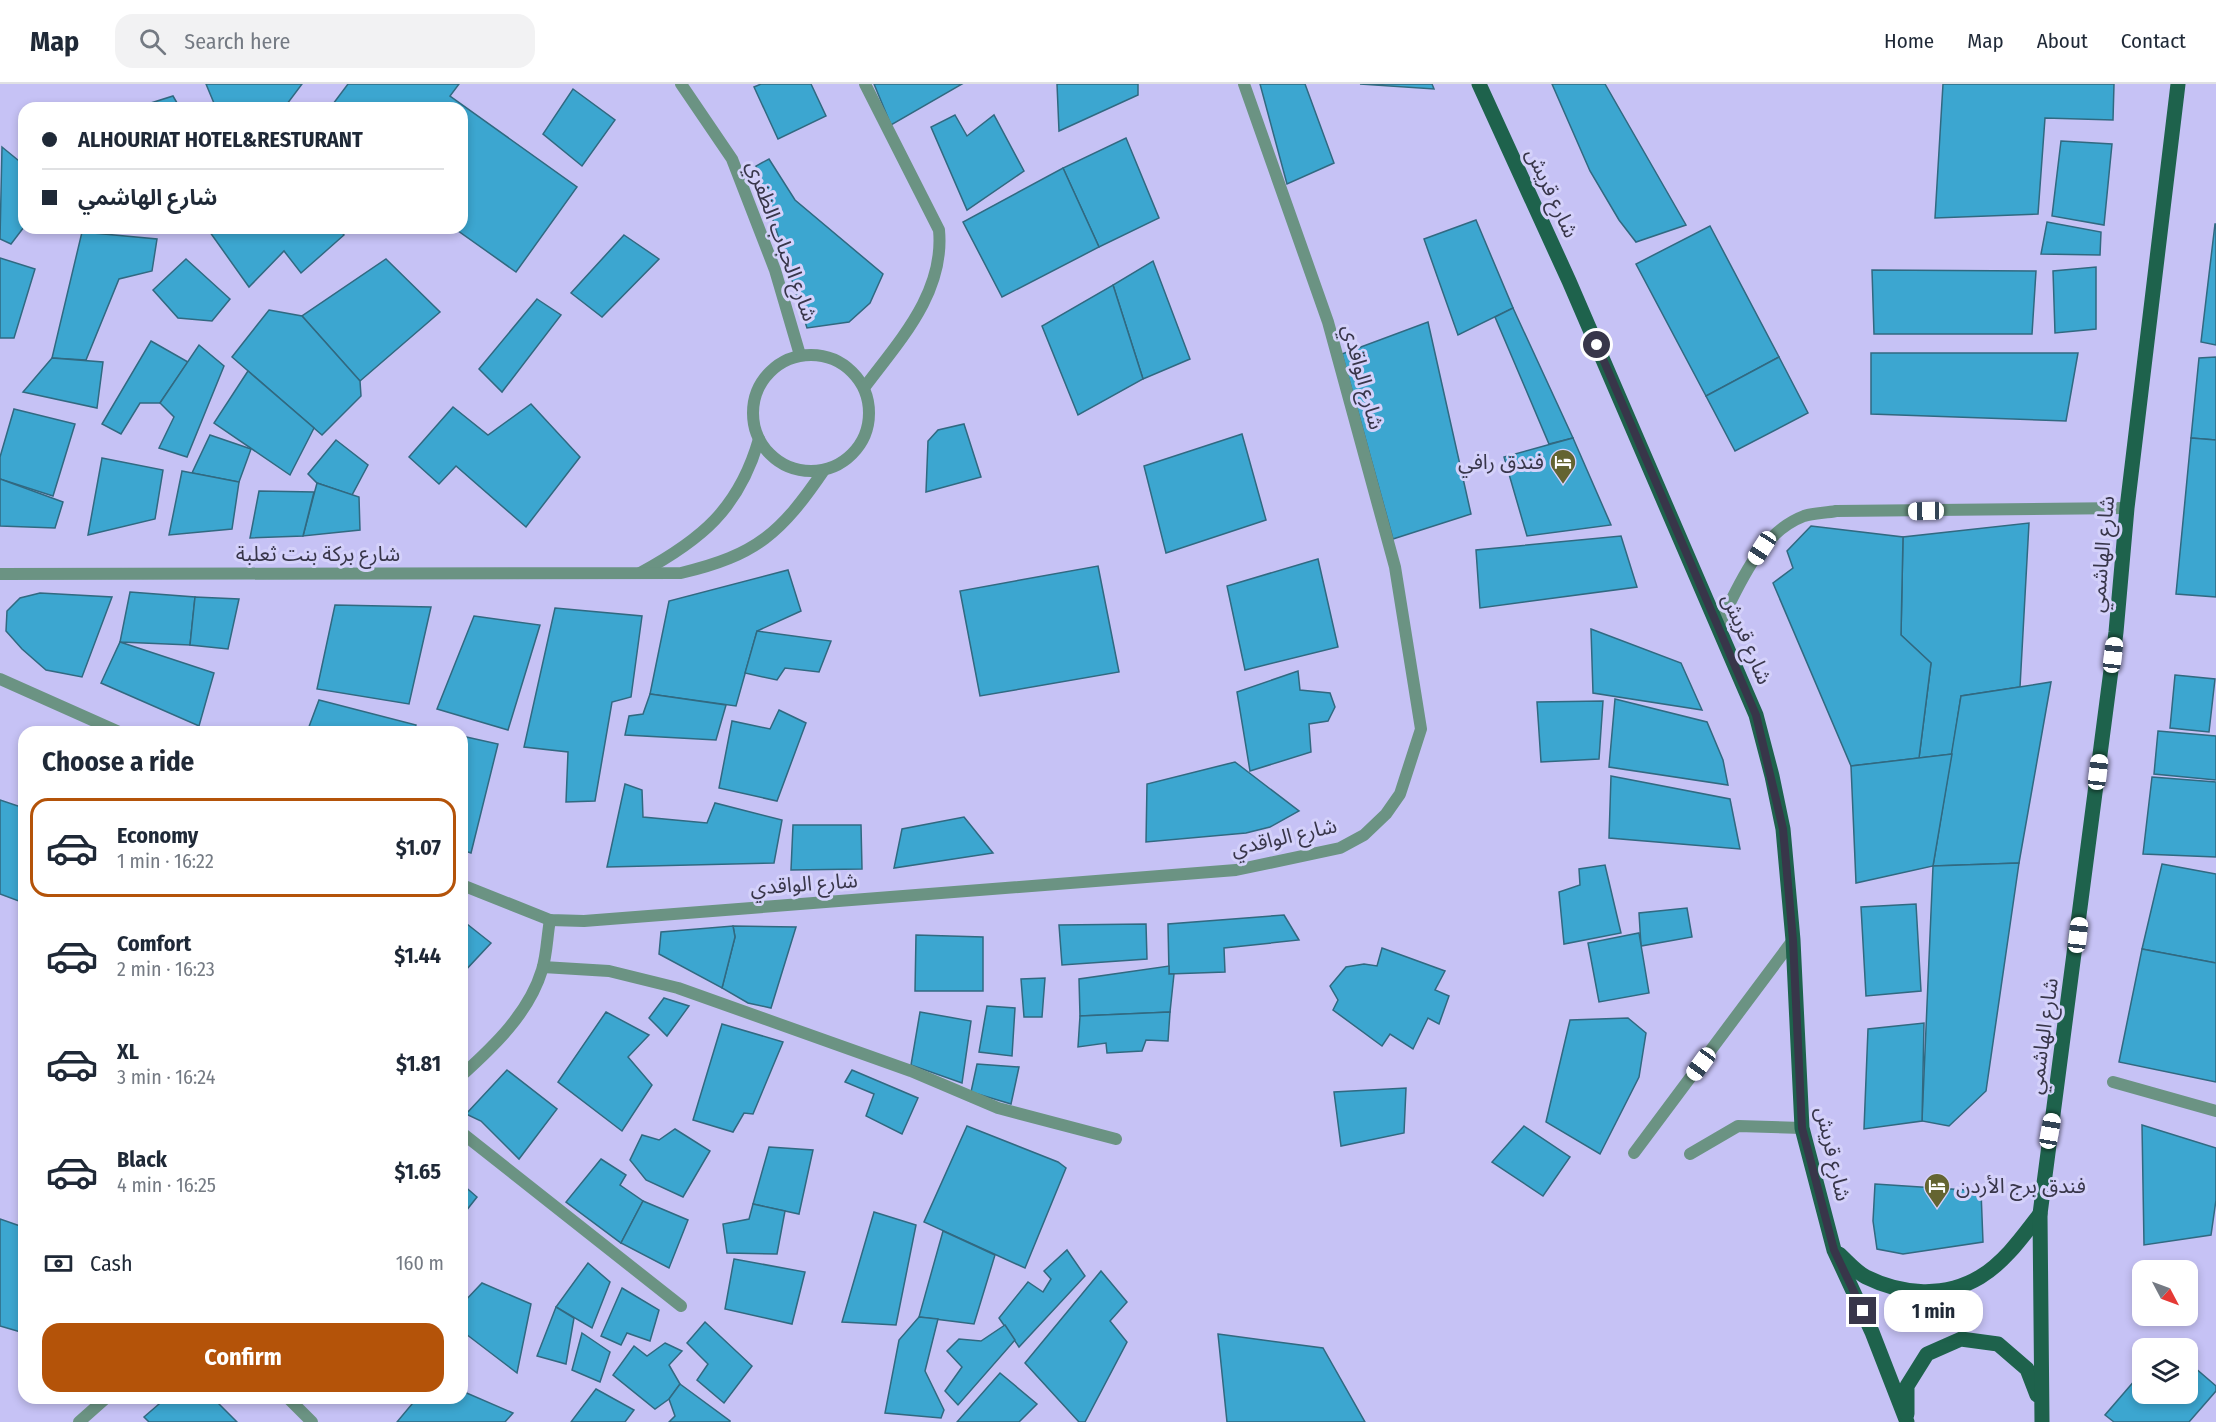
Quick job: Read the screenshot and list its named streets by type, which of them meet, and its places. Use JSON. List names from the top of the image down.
{
  "streets": {
    "main road": ["شارع قريش", "شارع الهاشمي"],
    "street": ["شارع الحباب الظفري", "شارع الواقدي", "شارع بركة بنت ثعلبة"]
  },
  "crossings": [
    ["شارع الحباب الظفري", "شارع بركة بنت ثعلبة"]
  ],
  "places": {
    "hotel": ["فندق رافي", "فندق برج الأردن"]
  },
  "north": "bottom right",
  "page": {
    "header": "Map",
    "search": "Search here",
    "nav": [
      "Home",
      "Map",
      "About",
      "Contact"
    ],
    "banner": ["ALHOURIAT HOTEL&RESTURANT", "شارع الهاشمي"],
    "heading": "Choose a ride",
    "list": [
      {
        "name": "Economy",
        "note": "1 min · 16:22",
        "value": "$1.07"
      },
      {
        "name": "Comfort",
        "note": "2 min · 16:23",
        "value": "$1.44"
      },
      {
        "name": "XL",
        "note": "3 min · 16:24",
        "value": "$1.81"
      },
      {
        "name": "Black",
        "note": "4 min · 16:25",
        "value": "$1.65"
      }
    ],
    "pay": ["Cash", "160 m"],
    "bubble": "1 min",
    "buttons": "Confirm"
  }
}
